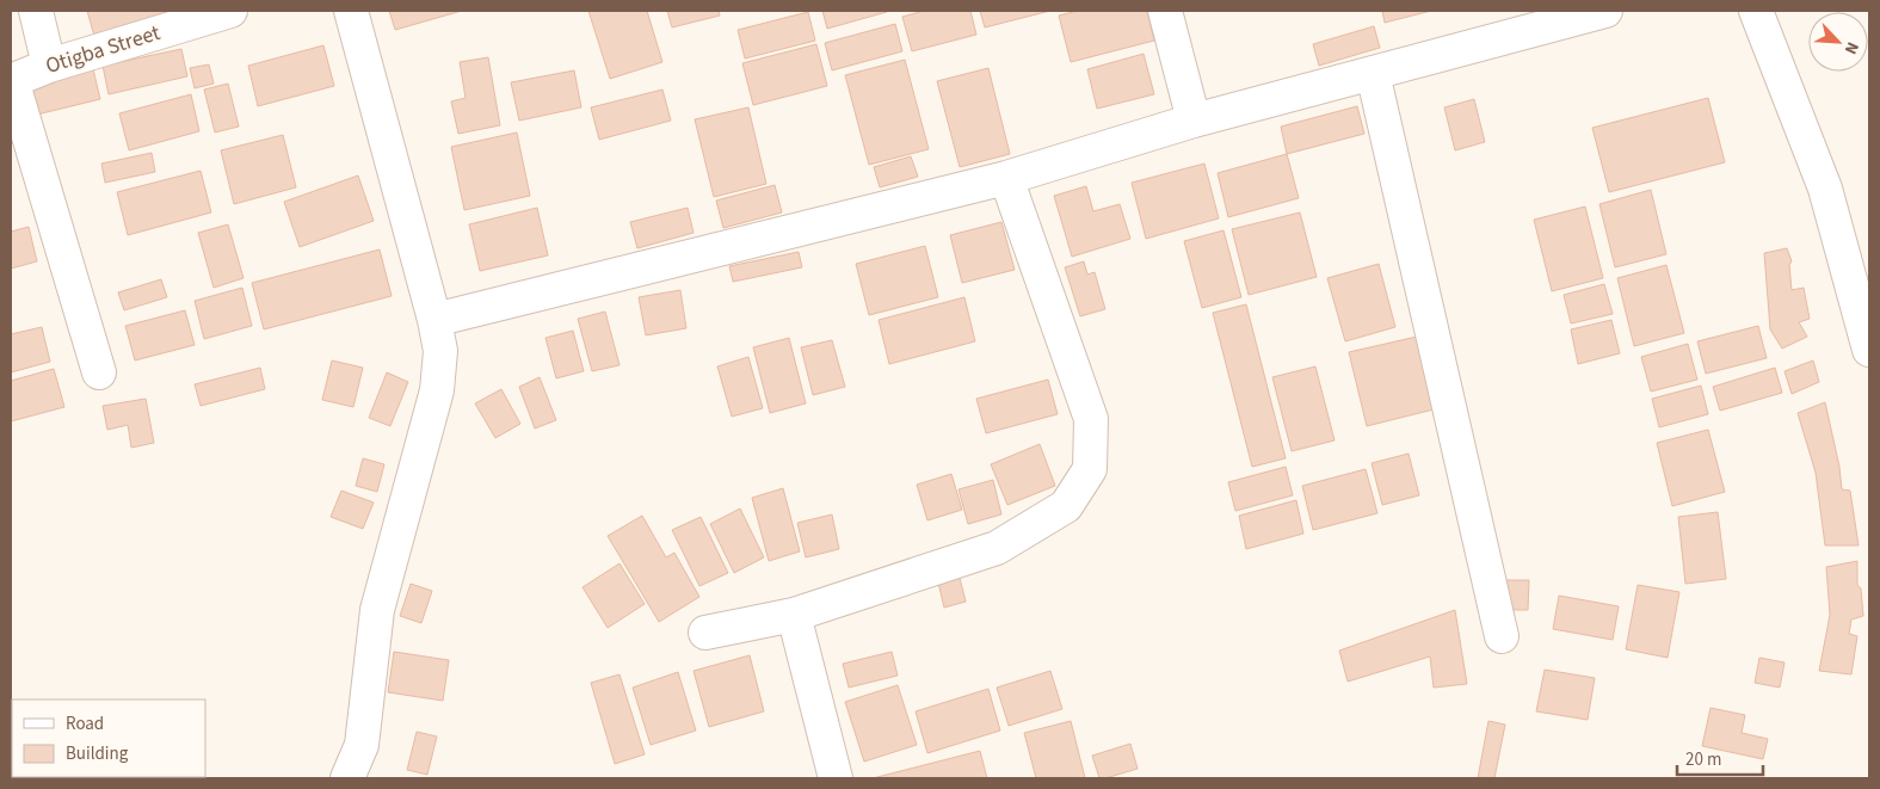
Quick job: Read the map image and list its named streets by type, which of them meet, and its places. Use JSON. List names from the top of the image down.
{
  "streets": {
    "street": ["Otigba Street"]
  },
  "legend": ["Road", "Building"],
  "scale_bar": "20 m",
  "north": "bottom right"
}
